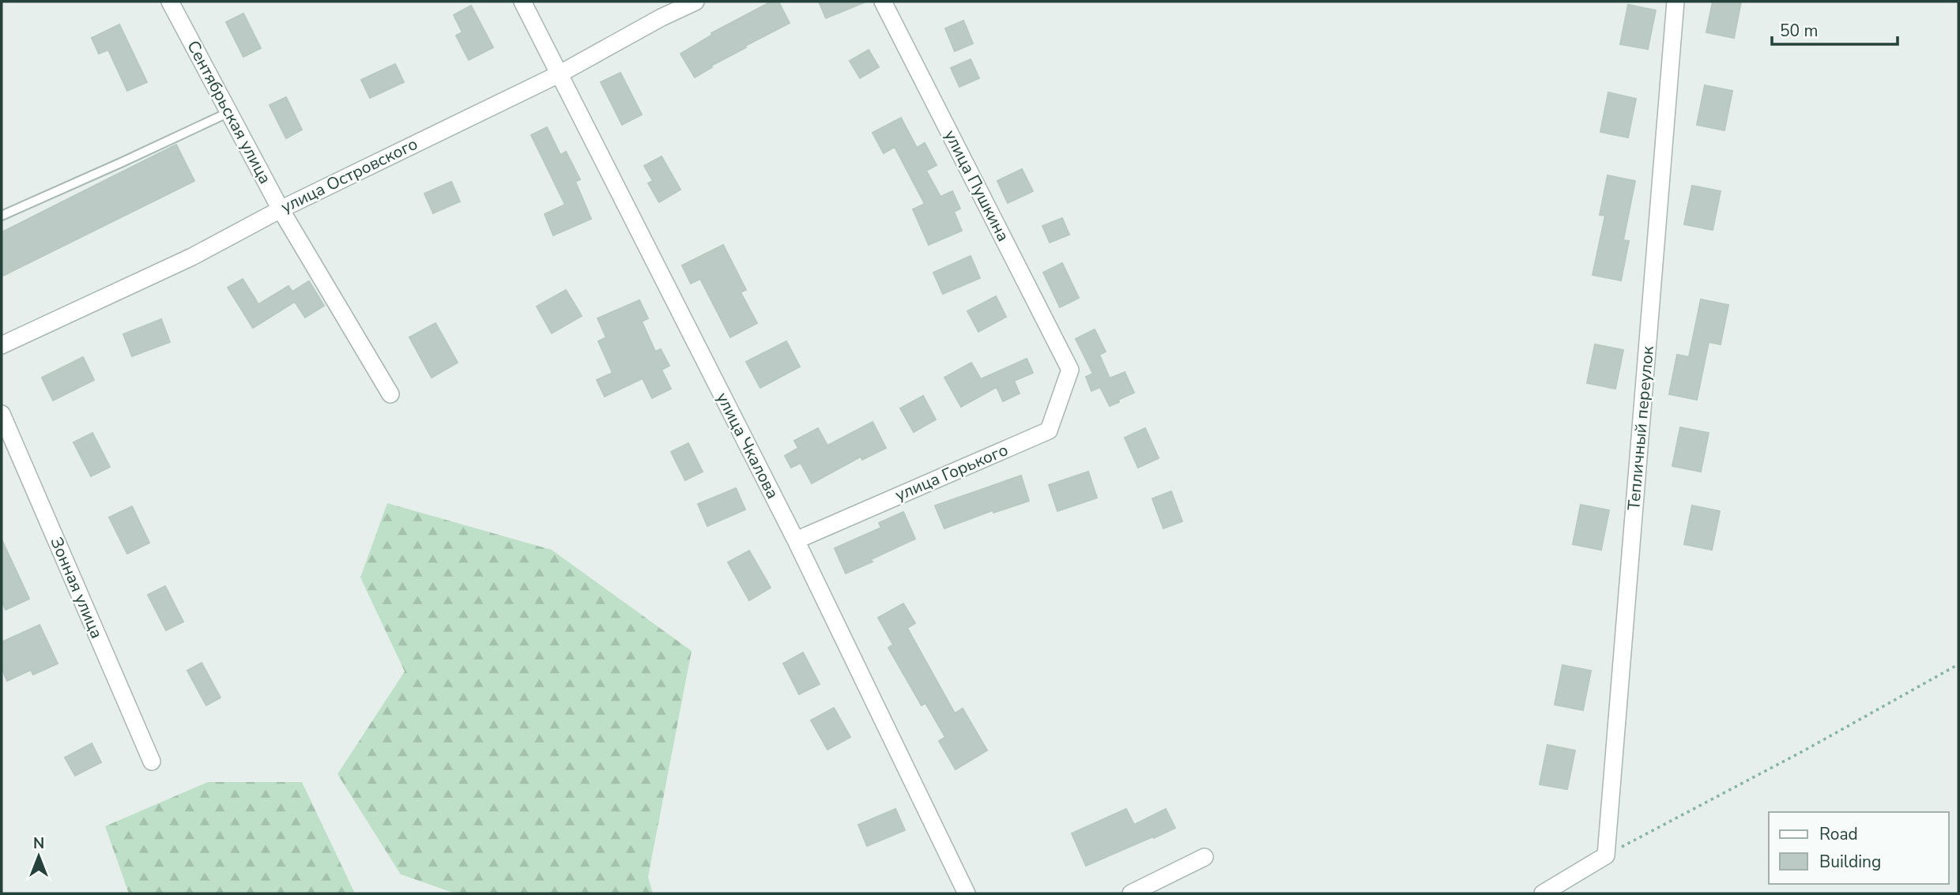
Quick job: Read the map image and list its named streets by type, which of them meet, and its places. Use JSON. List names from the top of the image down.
{
  "streets": {
    "street": [
      "Сентябрьская улица",
      "улица Островского",
      "улица Пушкина",
      "Тепличный переулок",
      "улица Чкалова",
      "улица Горького",
      "Зонная улица"
    ]
  },
  "crossings": [
    ["Сентябрьская улица", "улица Островского"],
    ["улица Островского", "улица Чкалова"],
    ["улица Пушкина", "улица Горького"],
    ["улица Чкалова", "улица Горького"]
  ],
  "legend": ["Road", "Building"],
  "scale_bar": "50 m",
  "north": "top"
}
